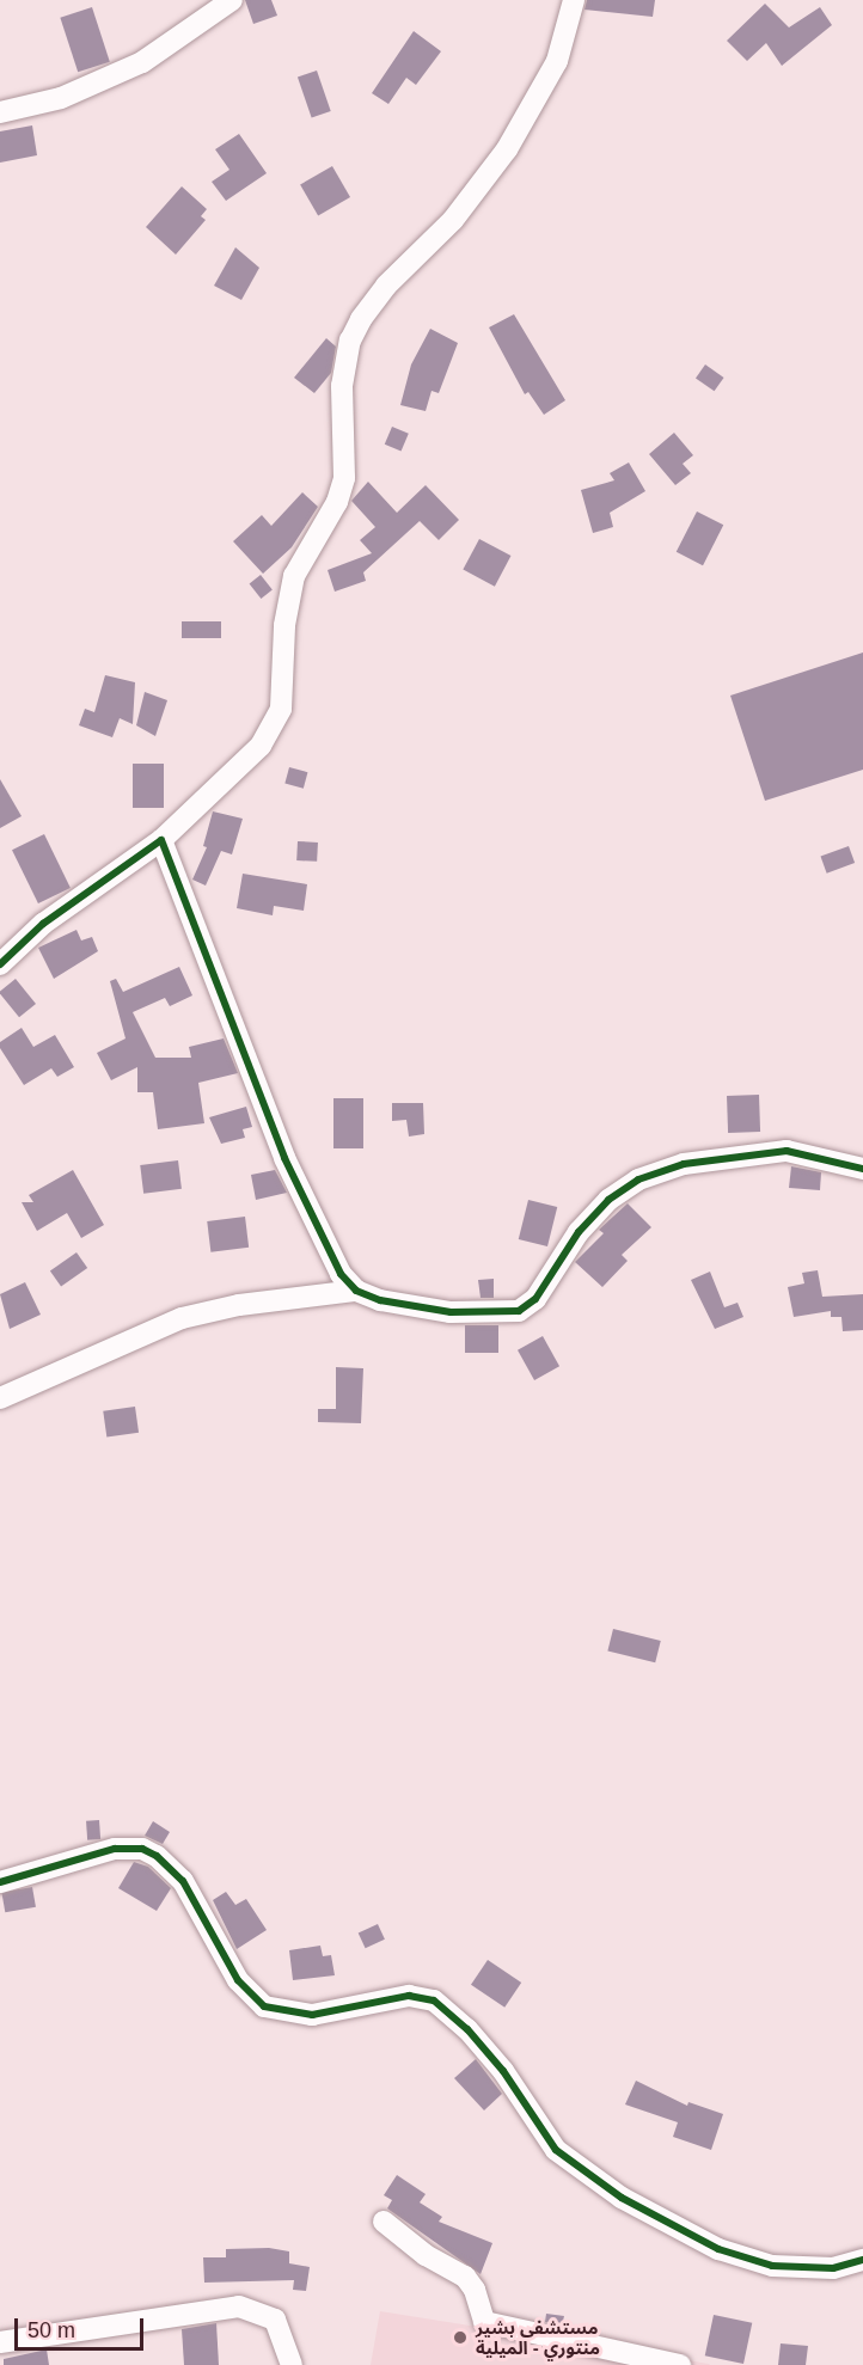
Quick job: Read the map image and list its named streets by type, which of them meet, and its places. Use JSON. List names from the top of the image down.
{
  "places": ["مستشفى بشير منتوري - الميلية"],
  "scale_bar": "50 m"
}
